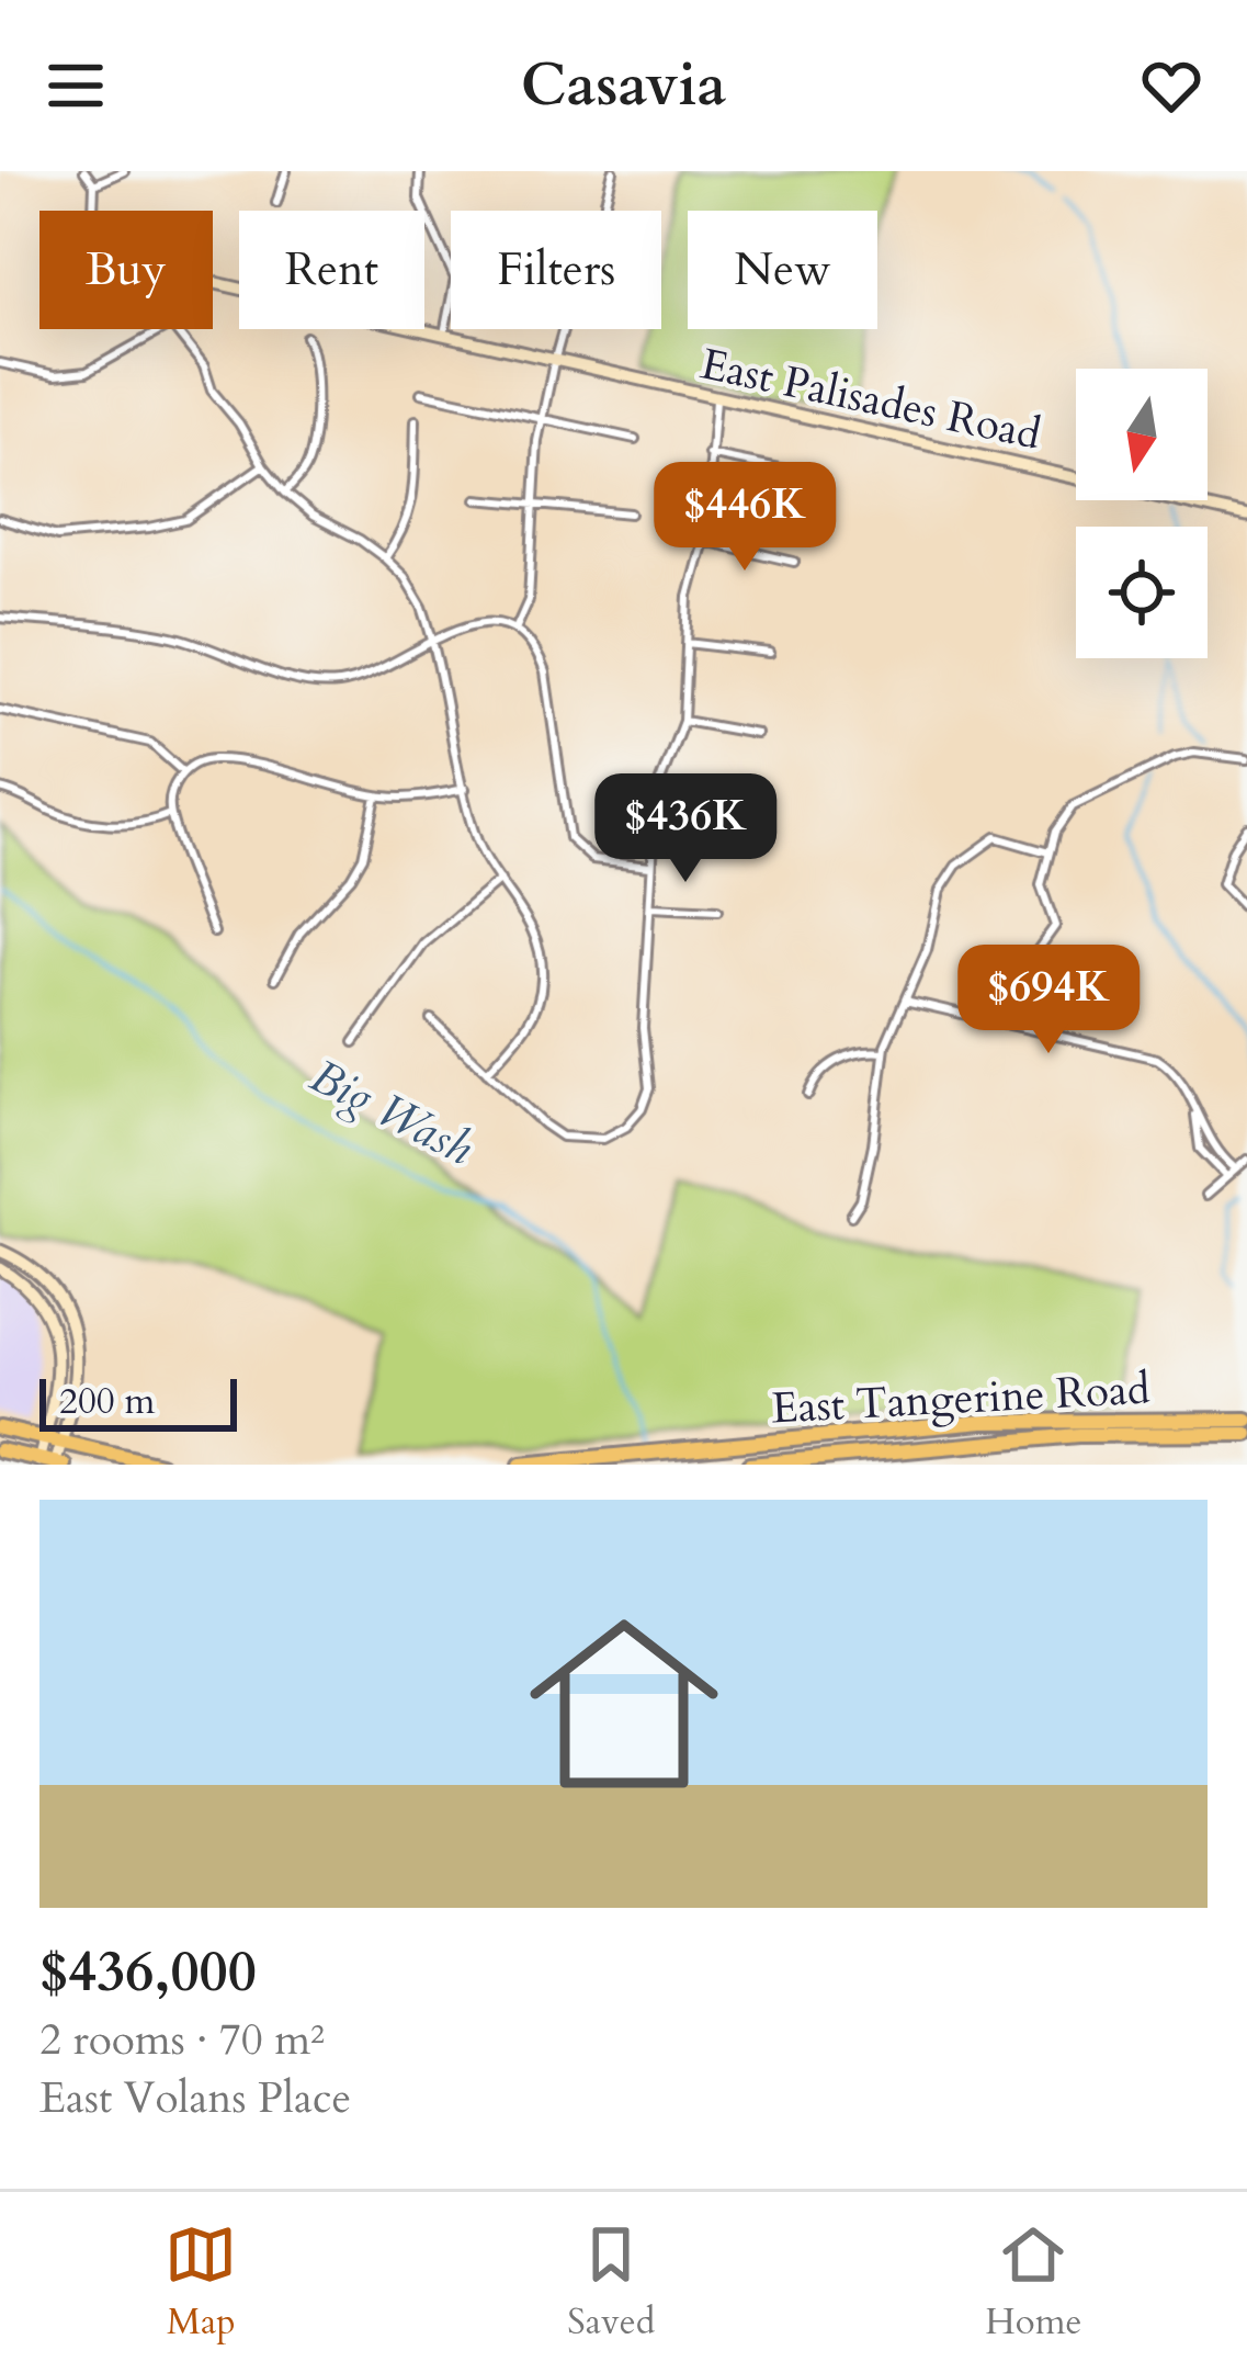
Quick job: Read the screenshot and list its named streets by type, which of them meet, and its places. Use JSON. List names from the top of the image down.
{
  "streets": {
    "main road": ["East Tangerine Road"],
    "street": ["East Palisades Road"]
  },
  "water": ["Big Wash"],
  "scale_bar": "200 m",
  "north": "bottom",
  "page": {
    "header": "Casavia",
    "chip": [
      "Buy",
      "Rent",
      "Filters",
      "New"
    ],
    "price": ["$446K", "$436K", "$694K"],
    "scale": "200 m",
    "list": [
      {
        "name": "$436,000",
        "note": "2 rooms · 70 m² · East Volans Place"
      }
    ],
    "tabs": ["Map", "Saved", "Home"]
  }
}
